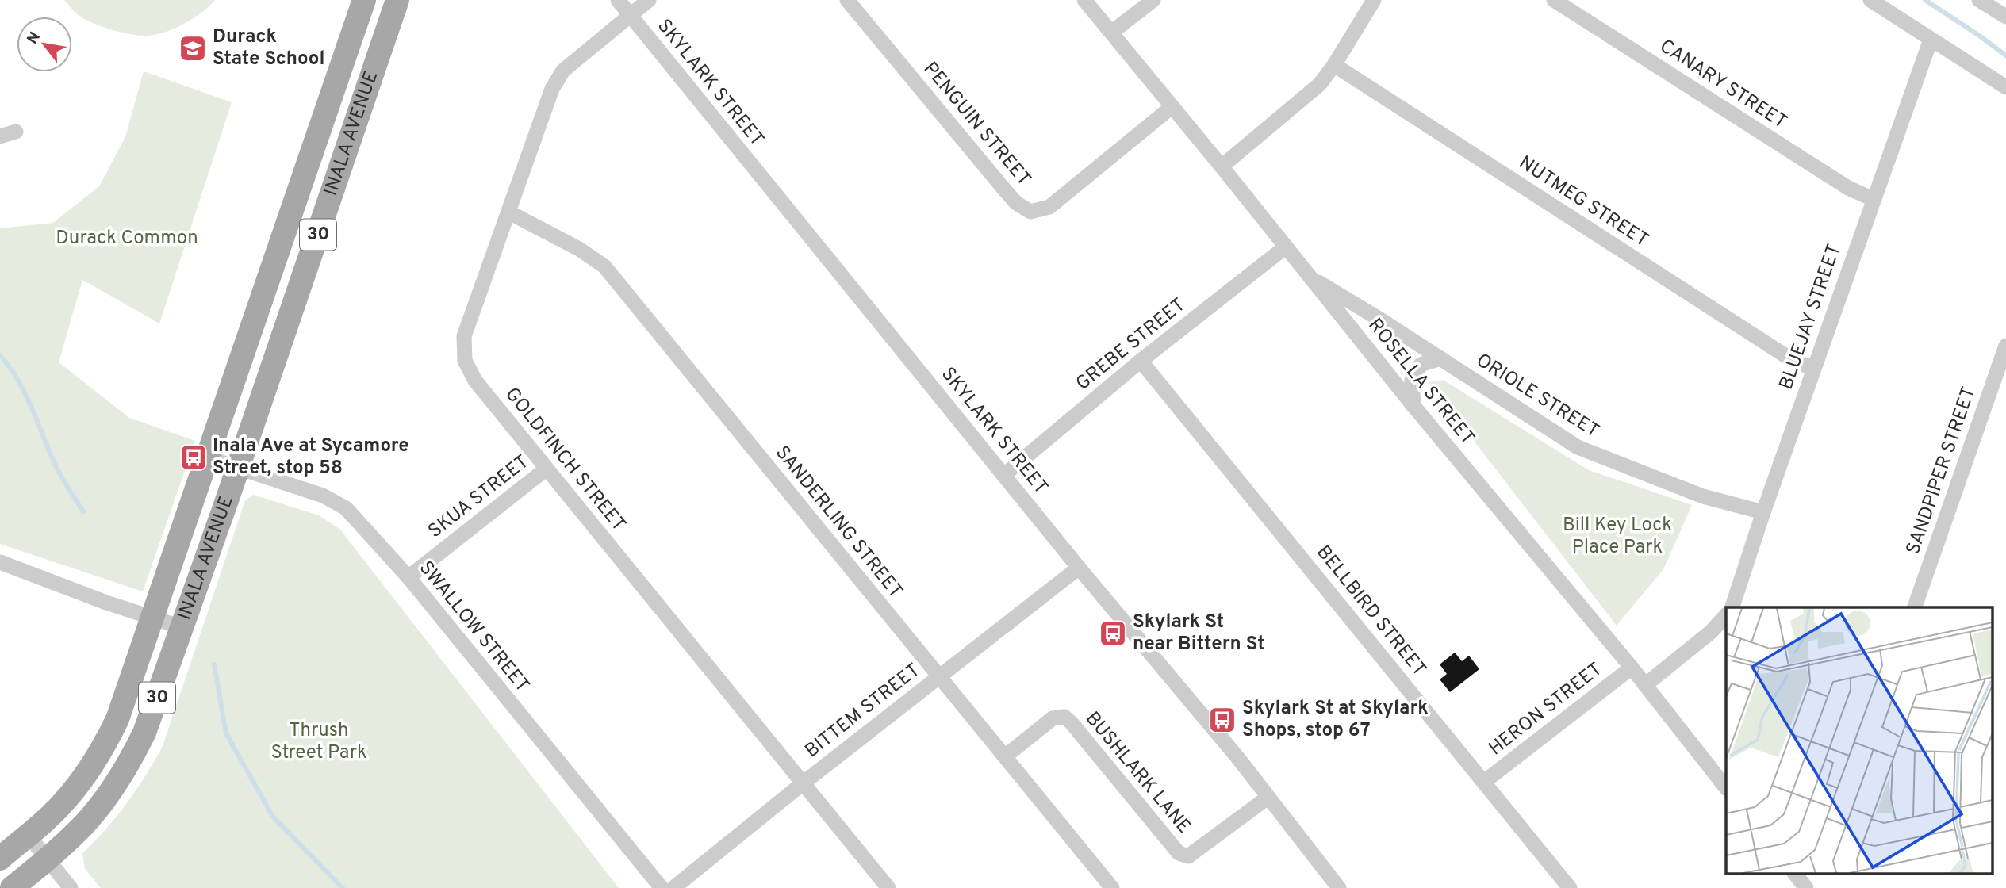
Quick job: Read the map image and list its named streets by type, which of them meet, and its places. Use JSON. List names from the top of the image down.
{
  "streets": {
    "main road": ["INALA AVENUE", "30"],
    "street": [
      "SKYLARK STREET",
      "CANARY STREET",
      "PENGUIN STREET",
      "NUTMEG STREET",
      "BLUEJAY STREET",
      "GREBE STREET",
      "ROSELLA STREET",
      "ORIOLE STREET",
      "GOLDFINCH STREET",
      "SANDPIPER STREET",
      "SKUA STREET",
      "SANDERLING STREET",
      "BELLBIRD STREET",
      "SWALLOW STREET",
      "HERON STREET",
      "BITTEM STREET",
      "BUSHLARK LANE"
    ]
  },
  "crossings": [
    ["SKYLARK STREET", "GREBE STREET"],
    ["SKYLARK STREET", "GOLDFINCH STREET"],
    ["SKYLARK STREET", "BITTEM STREET"],
    ["SKYLARK STREET", "BUSHLARK LANE"],
    ["CANARY STREET", "BLUEJAY STREET"],
    ["PENGUIN STREET", "ROSELLA STREET"],
    ["INALA AVENUE", "SWALLOW STREET"],
    ["NUTMEG STREET", "BLUEJAY STREET"],
    ["BLUEJAY STREET", "ORIOLE STREET"],
    ["GREBE STREET", "ROSELLA STREET"],
    ["GREBE STREET", "BELLBIRD STREET"],
    ["ROSELLA STREET", "ORIOLE STREET"],
    ["ROSELLA STREET", "HERON STREET"],
    ["GOLDFINCH STREET", "SKUA STREET"],
    ["GOLDFINCH STREET", "SANDERLING STREET"],
    ["GOLDFINCH STREET", "BITTEM STREET"],
    ["SKUA STREET", "SWALLOW STREET"],
    ["SANDERLING STREET", "BITTEM STREET"],
    ["SANDERLING STREET", "BUSHLARK LANE"],
    ["BELLBIRD STREET", "HERON STREET"]
  ],
  "parks": ["Durack Common", "Bill Key Lock Place Park", "Thrush Street Park"],
  "places": {
    "school or university": ["Durack State School"],
    "bus stop": ["Inala Ave at Sycamore Street, stop 58", "Skylark St near Bittern St", "Skylark St at Skylark Shops, stop 67"]
  },
  "north": "top left"
}
